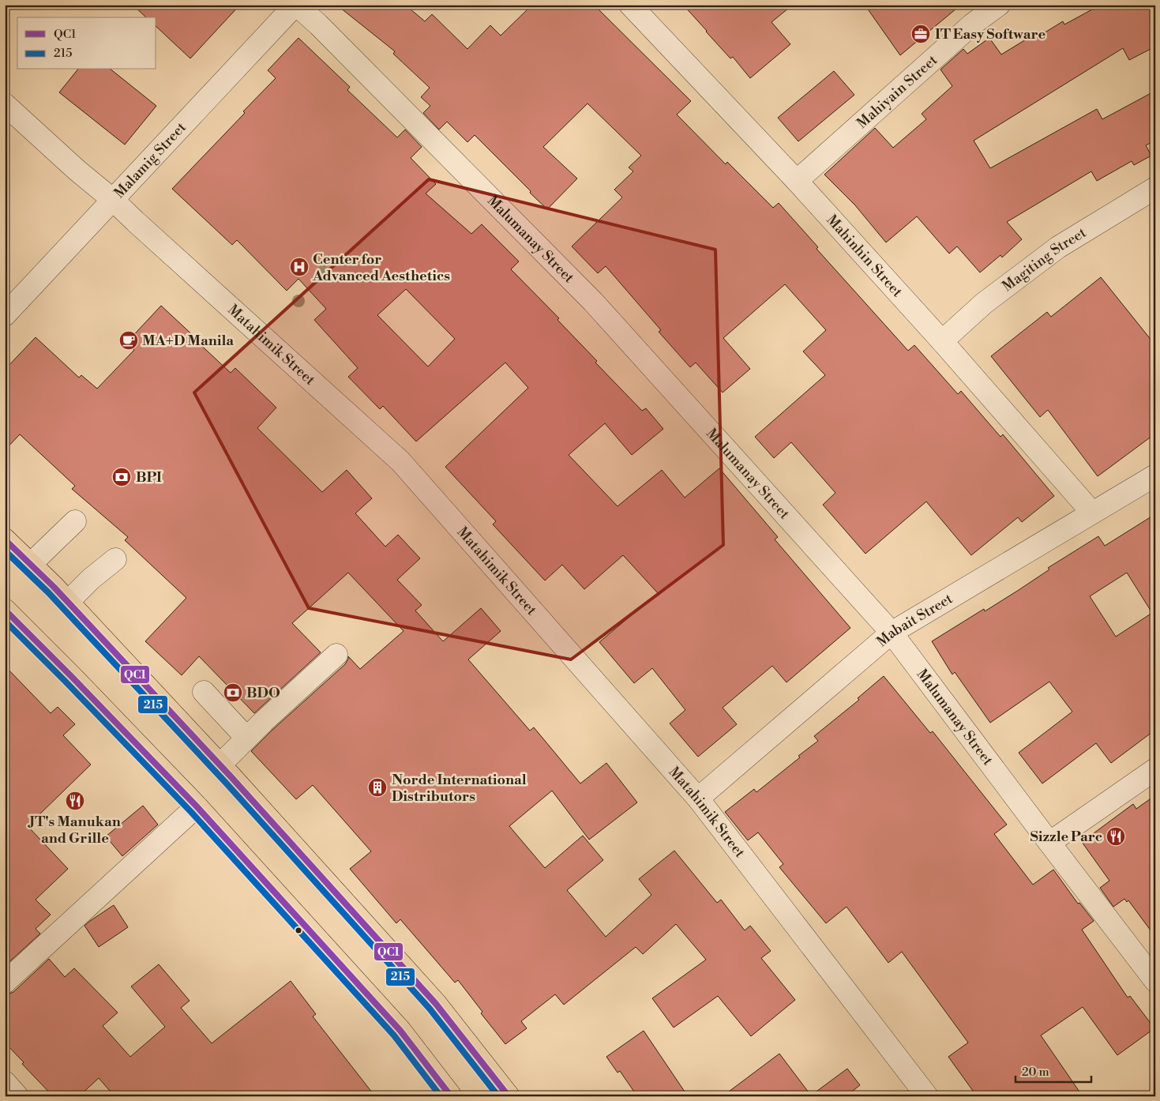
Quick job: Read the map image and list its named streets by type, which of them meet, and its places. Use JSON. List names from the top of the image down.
{
  "streets": {
    "street": [
      "Mahiyain Street",
      "Malamig Street",
      "Malumanay Street",
      "Mahinhin Street",
      "Magiting Street",
      "Matahimik Street",
      "Mabait Street"
    ]
  },
  "crossings": [
    ["Mahiyain Street", "Mahinhin Street"],
    ["Malamig Street", "Malumanay Street"],
    ["Malamig Street", "Matahimik Street"],
    ["Malumanay Street", "Mabait Street"],
    ["Mahinhin Street", "Magiting Street"],
    ["Mahinhin Street", "Mabait Street"],
    ["Matahimik Street", "Mabait Street"]
  ],
  "places": {
    "office": ["IT Easy Software"],
    "hospital": ["Center for Advanced Aesthetics"],
    "cafe": ["MA+D Manila"],
    "bank": ["BPI", "BDO"],
    "building": ["Norde International Distributors"],
    "restaurant": ["JT's Manukan and Grille", "Sizzle Parc"]
  },
  "lines": ["transit line QC1", "transit line 215"],
  "legend": ["QC1", "215"],
  "scale_bar": "20 m"
}
